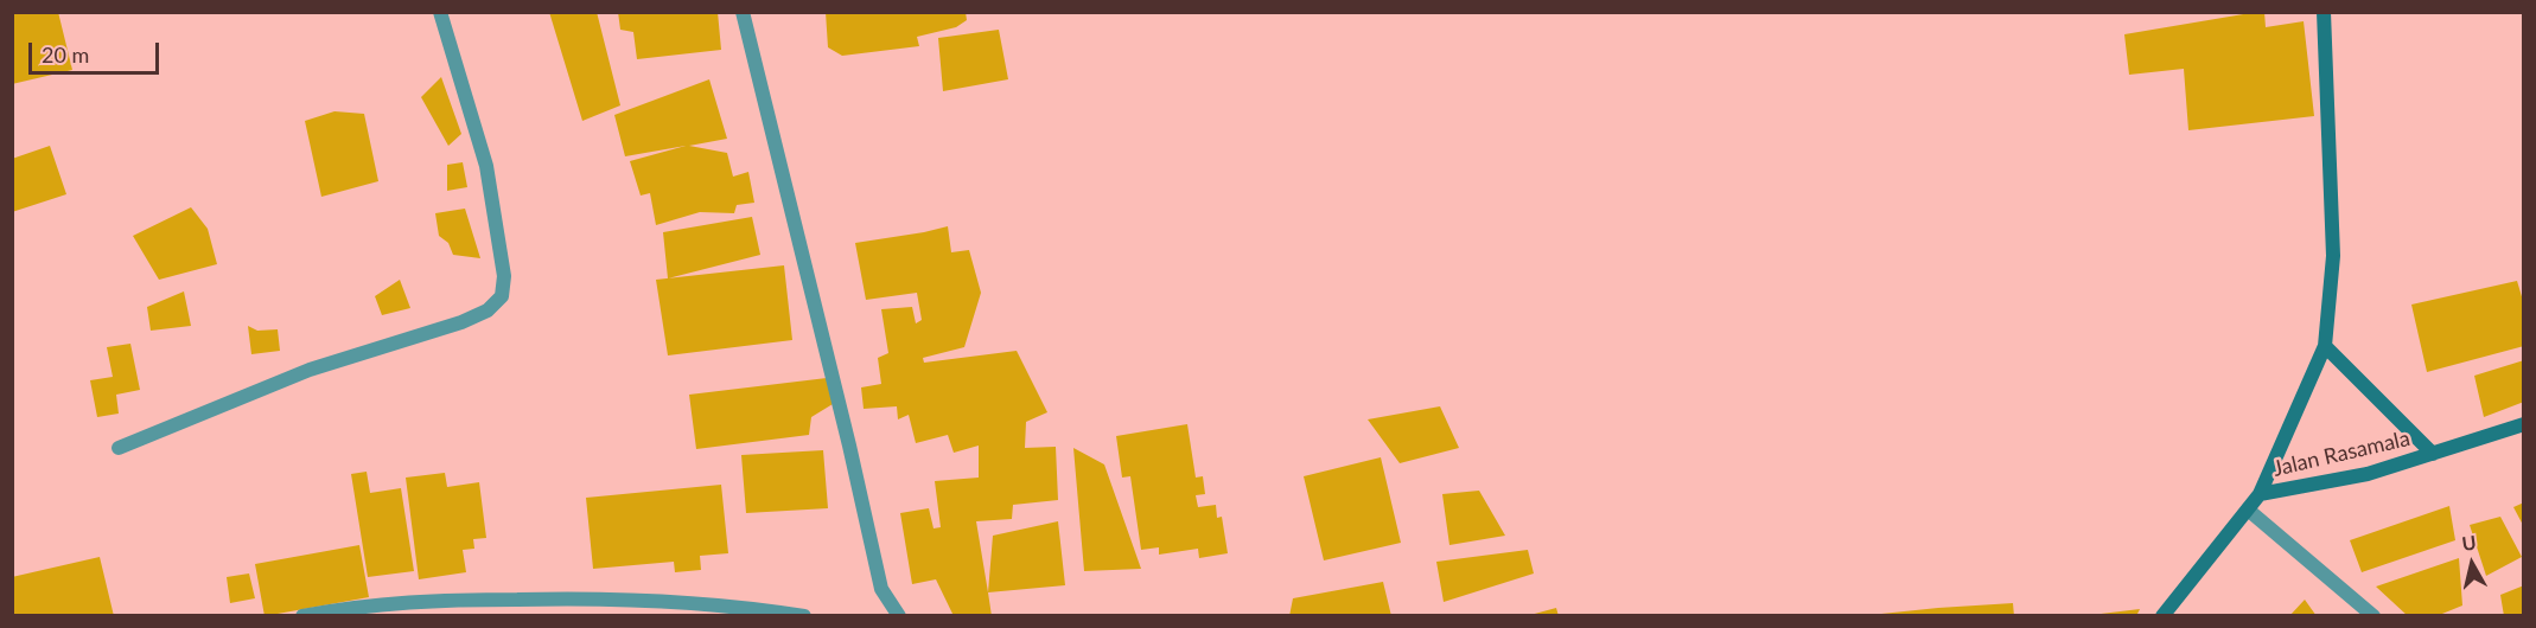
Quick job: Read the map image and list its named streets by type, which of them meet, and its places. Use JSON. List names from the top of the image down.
{
  "streets": {
    "street": ["Jalan Rasamala"]
  },
  "scale_bar": "20 m",
  "north": "top"
}
